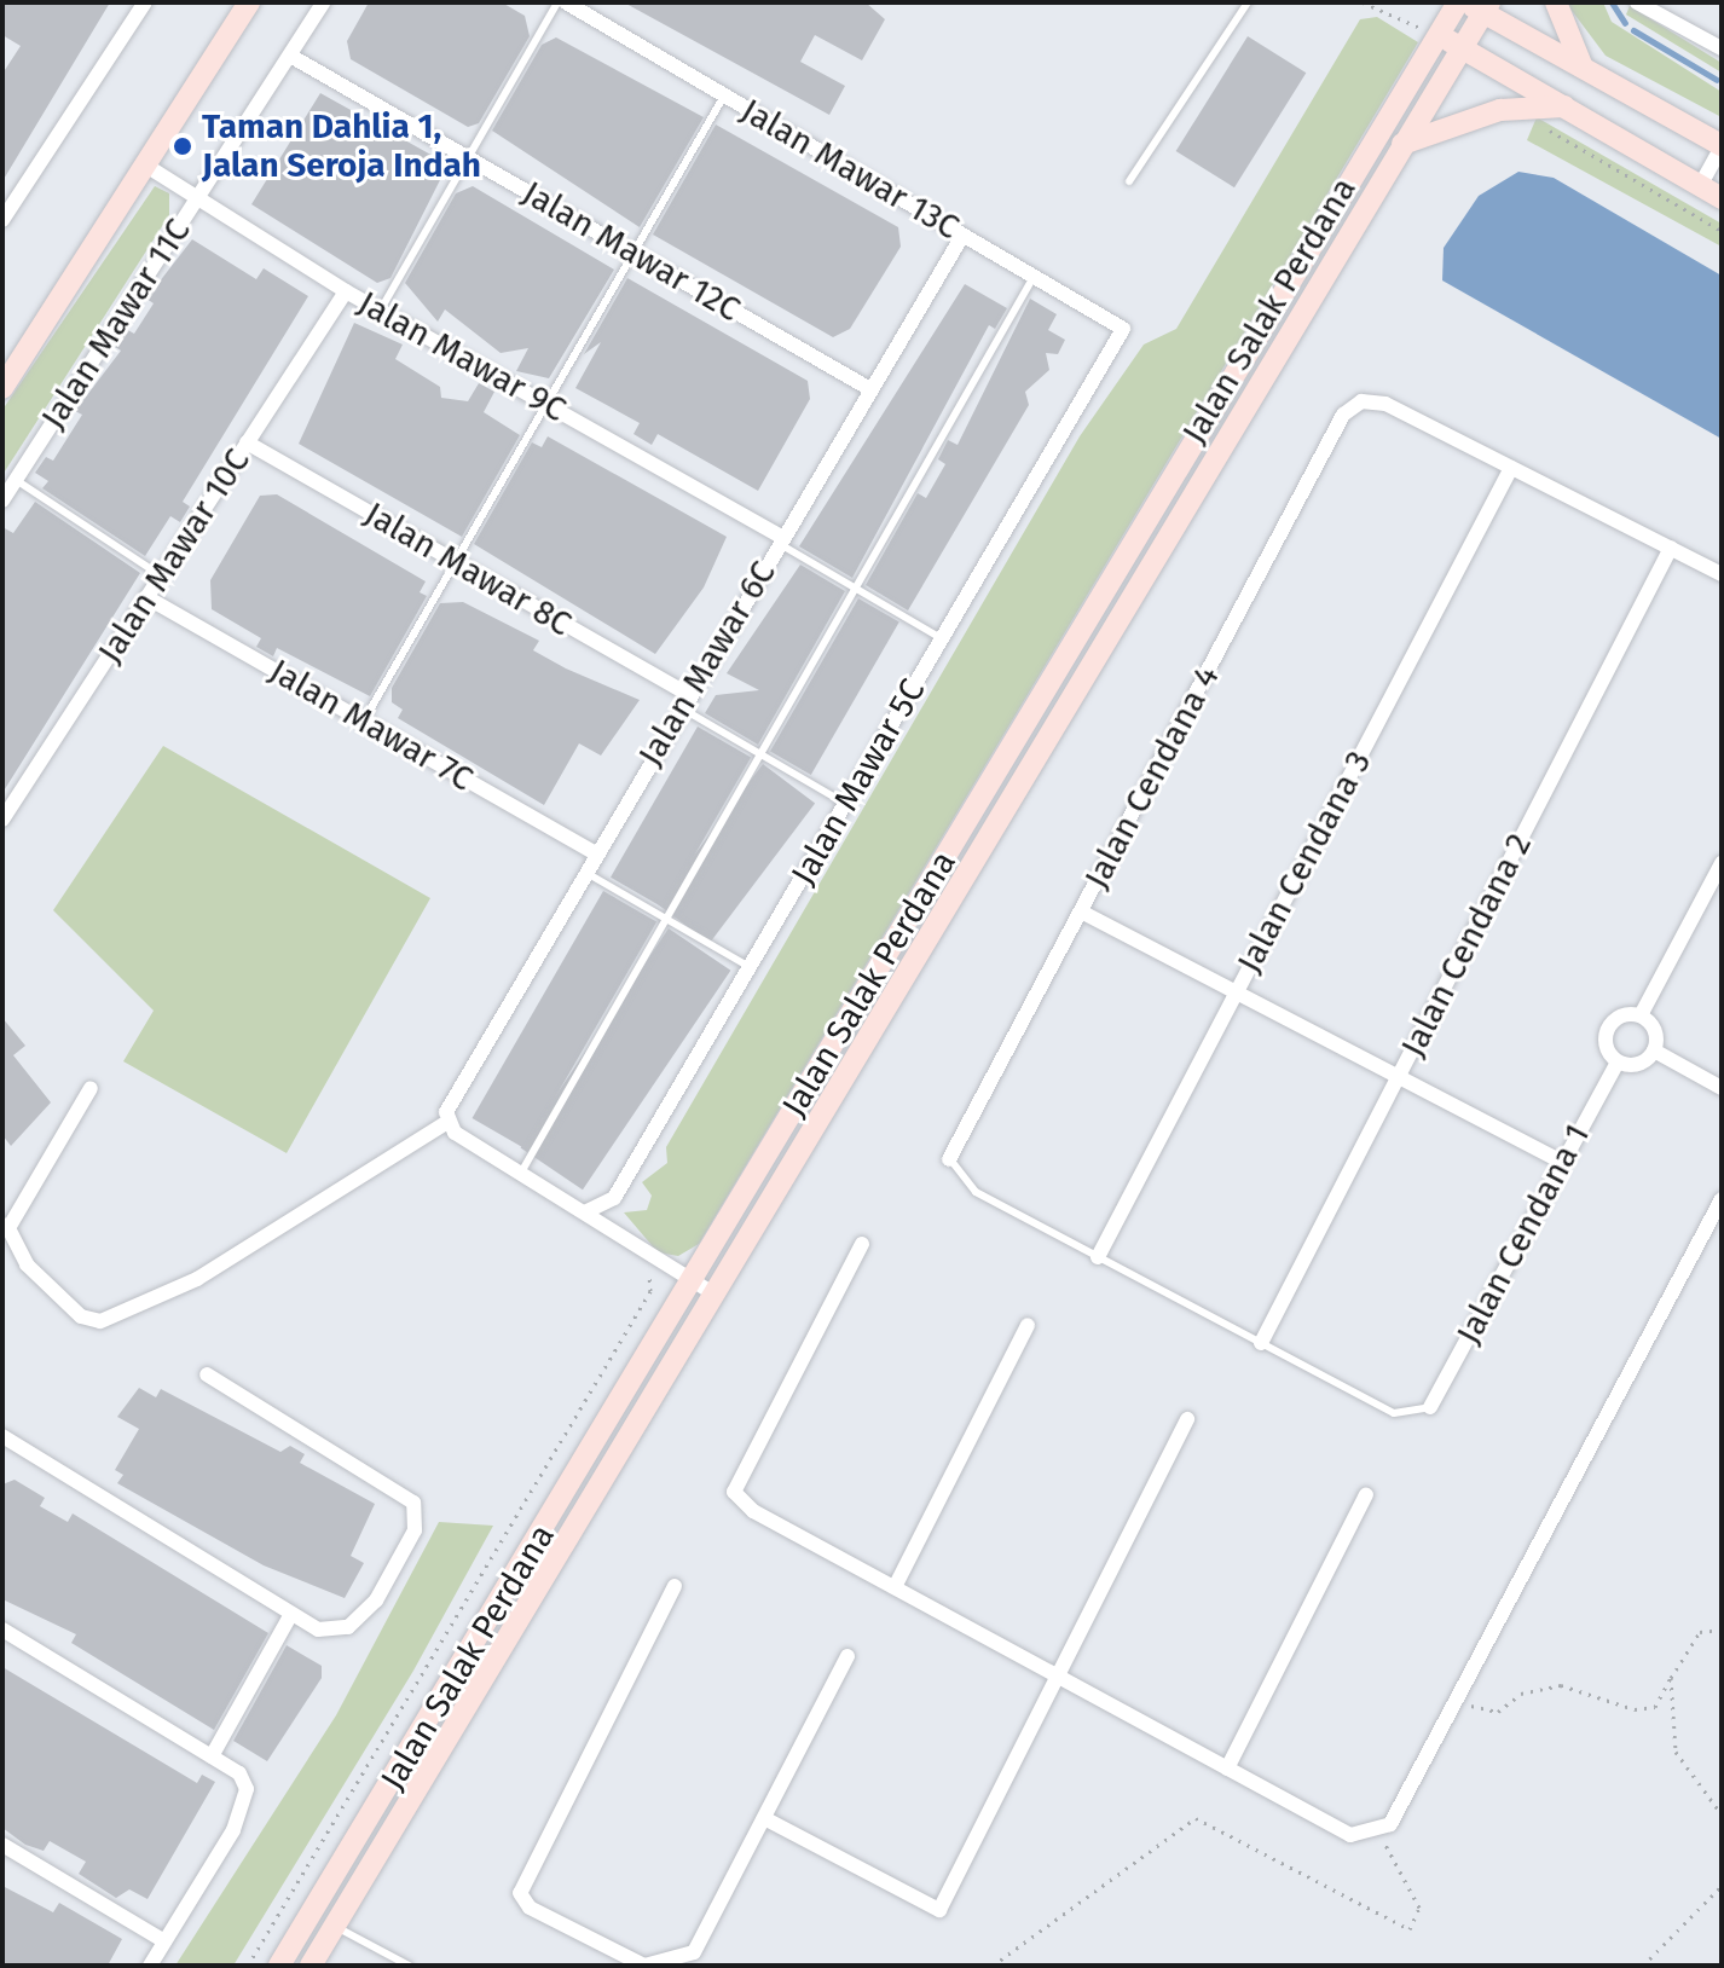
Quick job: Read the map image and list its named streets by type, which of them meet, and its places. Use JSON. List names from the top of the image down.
{
  "streets": {
    "street": [
      "Jalan Mawar 13C",
      "Jalan Mawar 12C",
      "Jalan Salak Perdana",
      "Jalan Mawar 11C",
      "Jalan Mawar 9C",
      "Jalan Mawar 10C",
      "Jalan Mawar 8C",
      "Jalan Mawar 6C",
      "Jalan Mawar 7C",
      "Jalan Cendana 4",
      "Jalan Mawar 5C",
      "Jalan Cendana 3",
      "Jalan Cendana 2",
      "Jalan Cendana 1"
    ]
  },
  "crossings": [
    ["Jalan Mawar 13C", "Jalan Mawar 6C"],
    ["Jalan Mawar 13C", "Jalan Mawar 5C"],
    ["Jalan Mawar 12C", "Jalan Mawar 11C"],
    ["Jalan Mawar 12C", "Jalan Mawar 6C"],
    ["Jalan Mawar 11C", "Jalan Mawar 9C"],
    ["Jalan Mawar 9C", "Jalan Mawar 10C"],
    ["Jalan Mawar 9C", "Jalan Mawar 6C"],
    ["Jalan Mawar 10C", "Jalan Mawar 8C"],
    ["Jalan Mawar 10C", "Jalan Mawar 7C"],
    ["Jalan Mawar 8C", "Jalan Mawar 6C"],
    ["Jalan Mawar 6C", "Jalan Mawar 7C"],
    ["Jalan Cendana 4", "Jalan Cendana 3"]
  ],
  "places": ["Taman Dahlia 1, Jalan Seroja Indah"]
}
